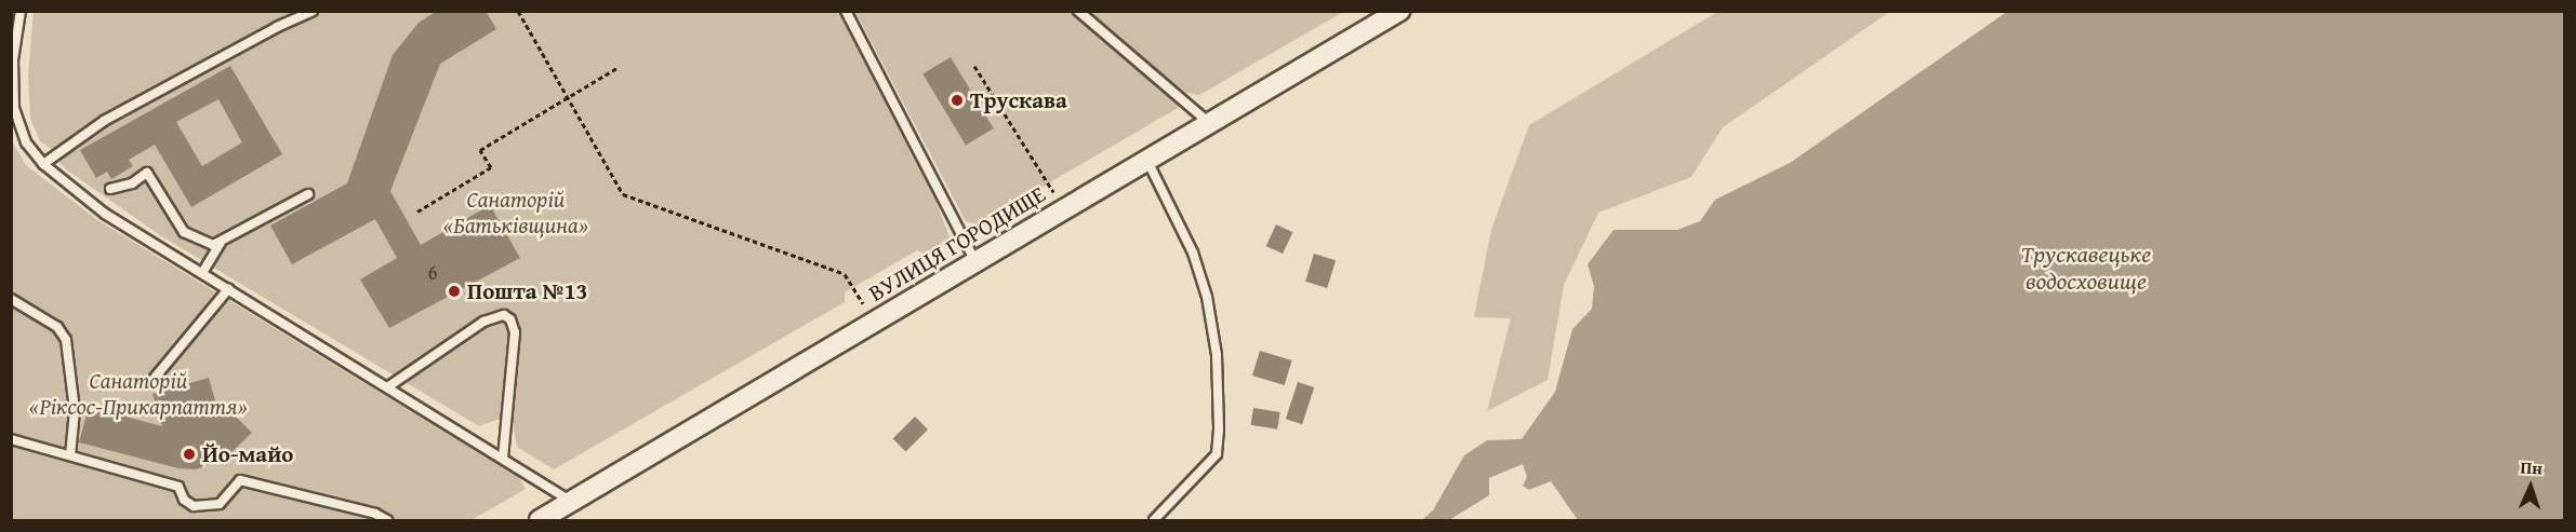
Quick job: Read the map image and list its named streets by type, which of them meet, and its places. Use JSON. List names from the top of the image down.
{
  "streets": {
    "street": ["ВУЛИЦЯ ГОРОДИЩЕ"]
  },
  "water": ["Трускавецьке водосховище"],
  "parks": ["Санаторій «Батьківщина»", "Санаторій «Ріксос-Прикарпаття»"],
  "places": ["Трускава", "Пошта №13", "Йо-майо"],
  "house_numbers": ["6"],
  "north": "top"
}
